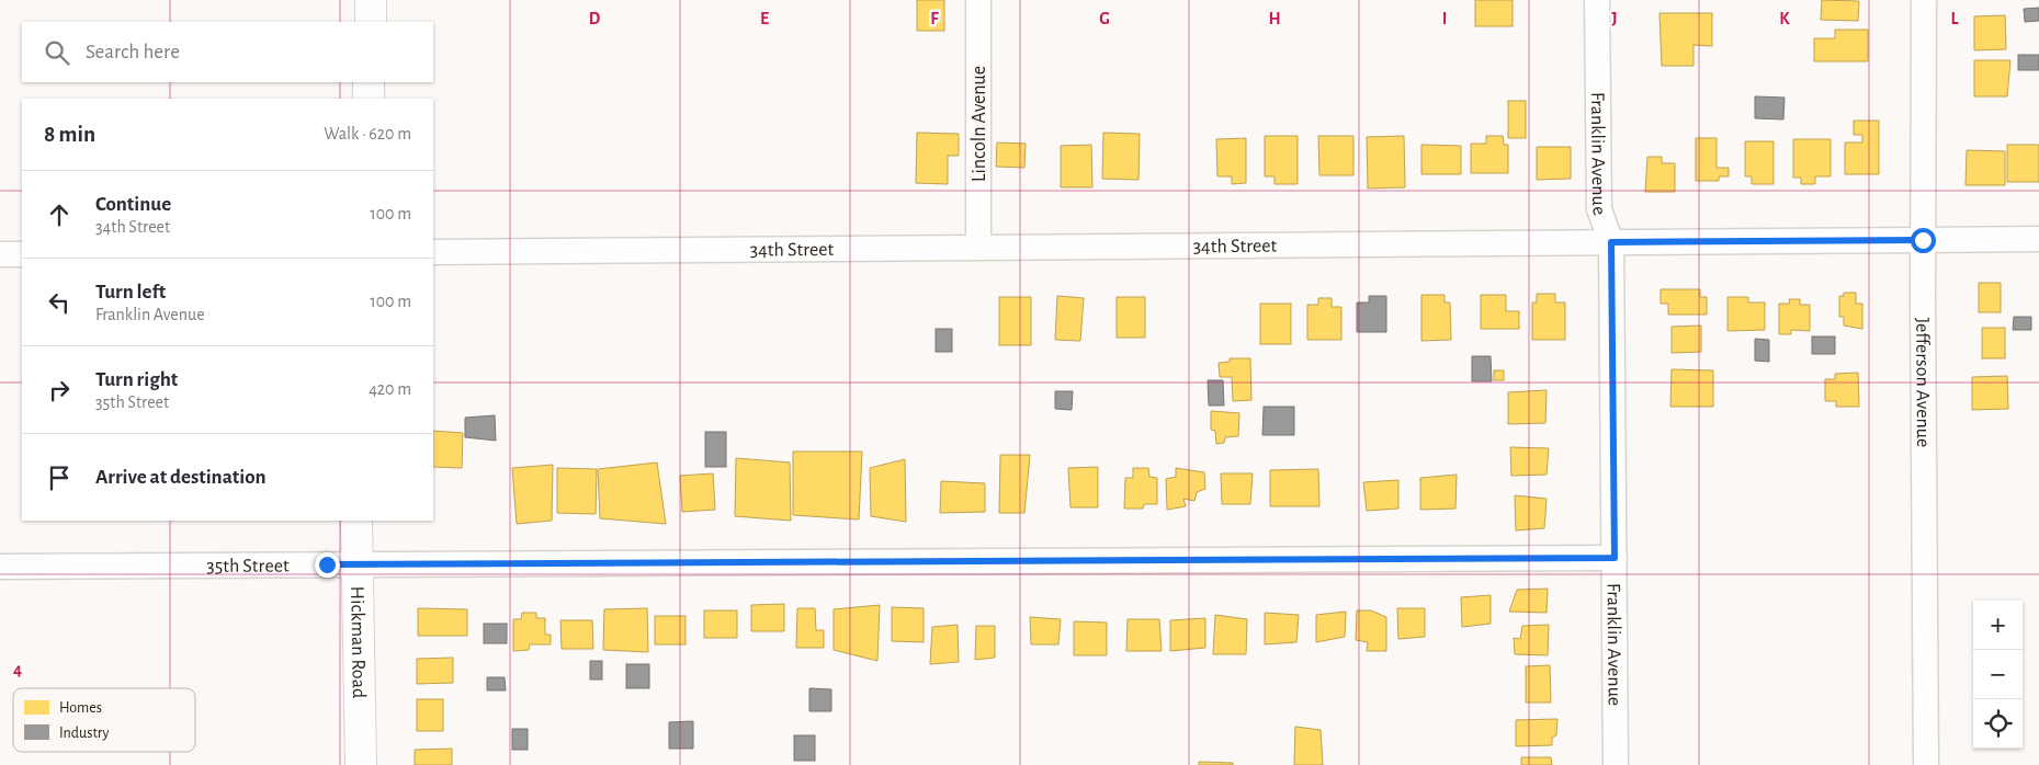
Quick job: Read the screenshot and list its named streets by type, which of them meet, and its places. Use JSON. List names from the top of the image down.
{
  "streets": {
    "main road": ["Hickman Road"],
    "street": [
      "Lincoln Avenue",
      "Franklin Avenue",
      "34th Street",
      "Jefferson Avenue",
      "35th Street"
    ]
  },
  "crossings": [
    ["Lincoln Avenue", "34th Street"],
    ["Franklin Avenue", "34th Street"],
    ["Franklin Avenue", "35th Street"],
    ["34th Street", "Jefferson Avenue"],
    ["35th Street", "Hickman Road"]
  ],
  "legend": ["Homes", "Industry"],
  "page": {
    "search": "Search here",
    "heading": ["8 min", "Walk · 620 m"],
    "list": [
      ["Continue", "34th Street", "100 m"],
      ["Turn left", "Franklin Avenue", "100 m"],
      ["Turn right", "35th Street", "420 m"],
      "Arrive at destination"
    ],
    "map_buttons": ["+", "−"]
  },
  "grid": {
    "columns": [
      "D",
      "E",
      "F",
      "G",
      "H",
      "I",
      "J",
      "K",
      "L"
    ],
    "rows": ["4"]
  }
}
